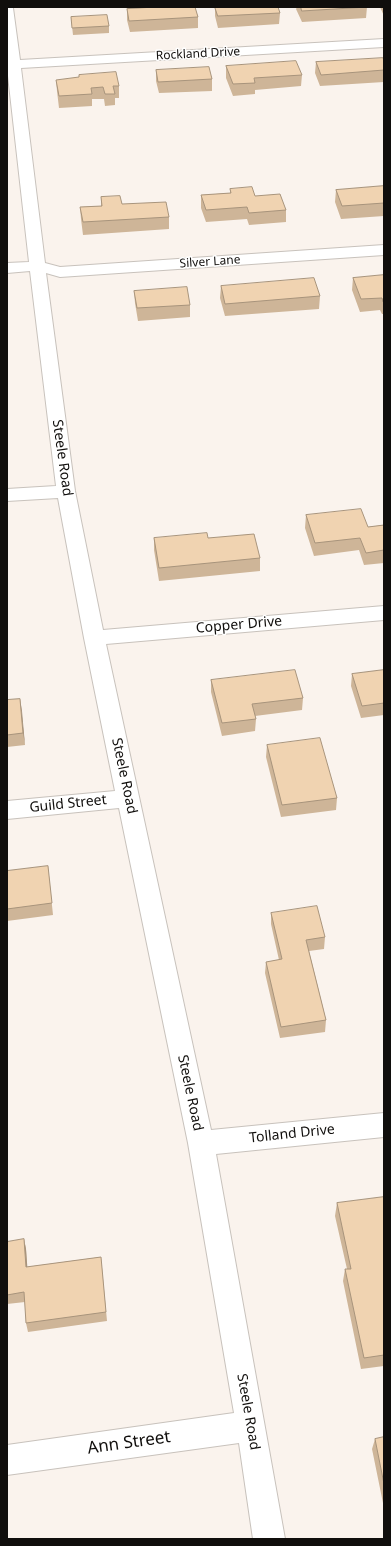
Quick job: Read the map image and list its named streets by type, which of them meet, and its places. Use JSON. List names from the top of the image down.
{
  "streets": {
    "street": [
      "Rockland Drive",
      "Silver Lane",
      "Steele Road",
      "Copper Drive",
      "Guild Street",
      "Tolland Drive",
      "Ann Street"
    ]
  },
  "crossings": [
    ["Rockland Drive", "Steele Road"],
    ["Silver Lane", "Steele Road"],
    ["Steele Road", "Copper Drive"],
    ["Steele Road", "Guild Street"],
    ["Steele Road", "Tolland Drive"],
    ["Steele Road", "Ann Street"]
  ]
}
